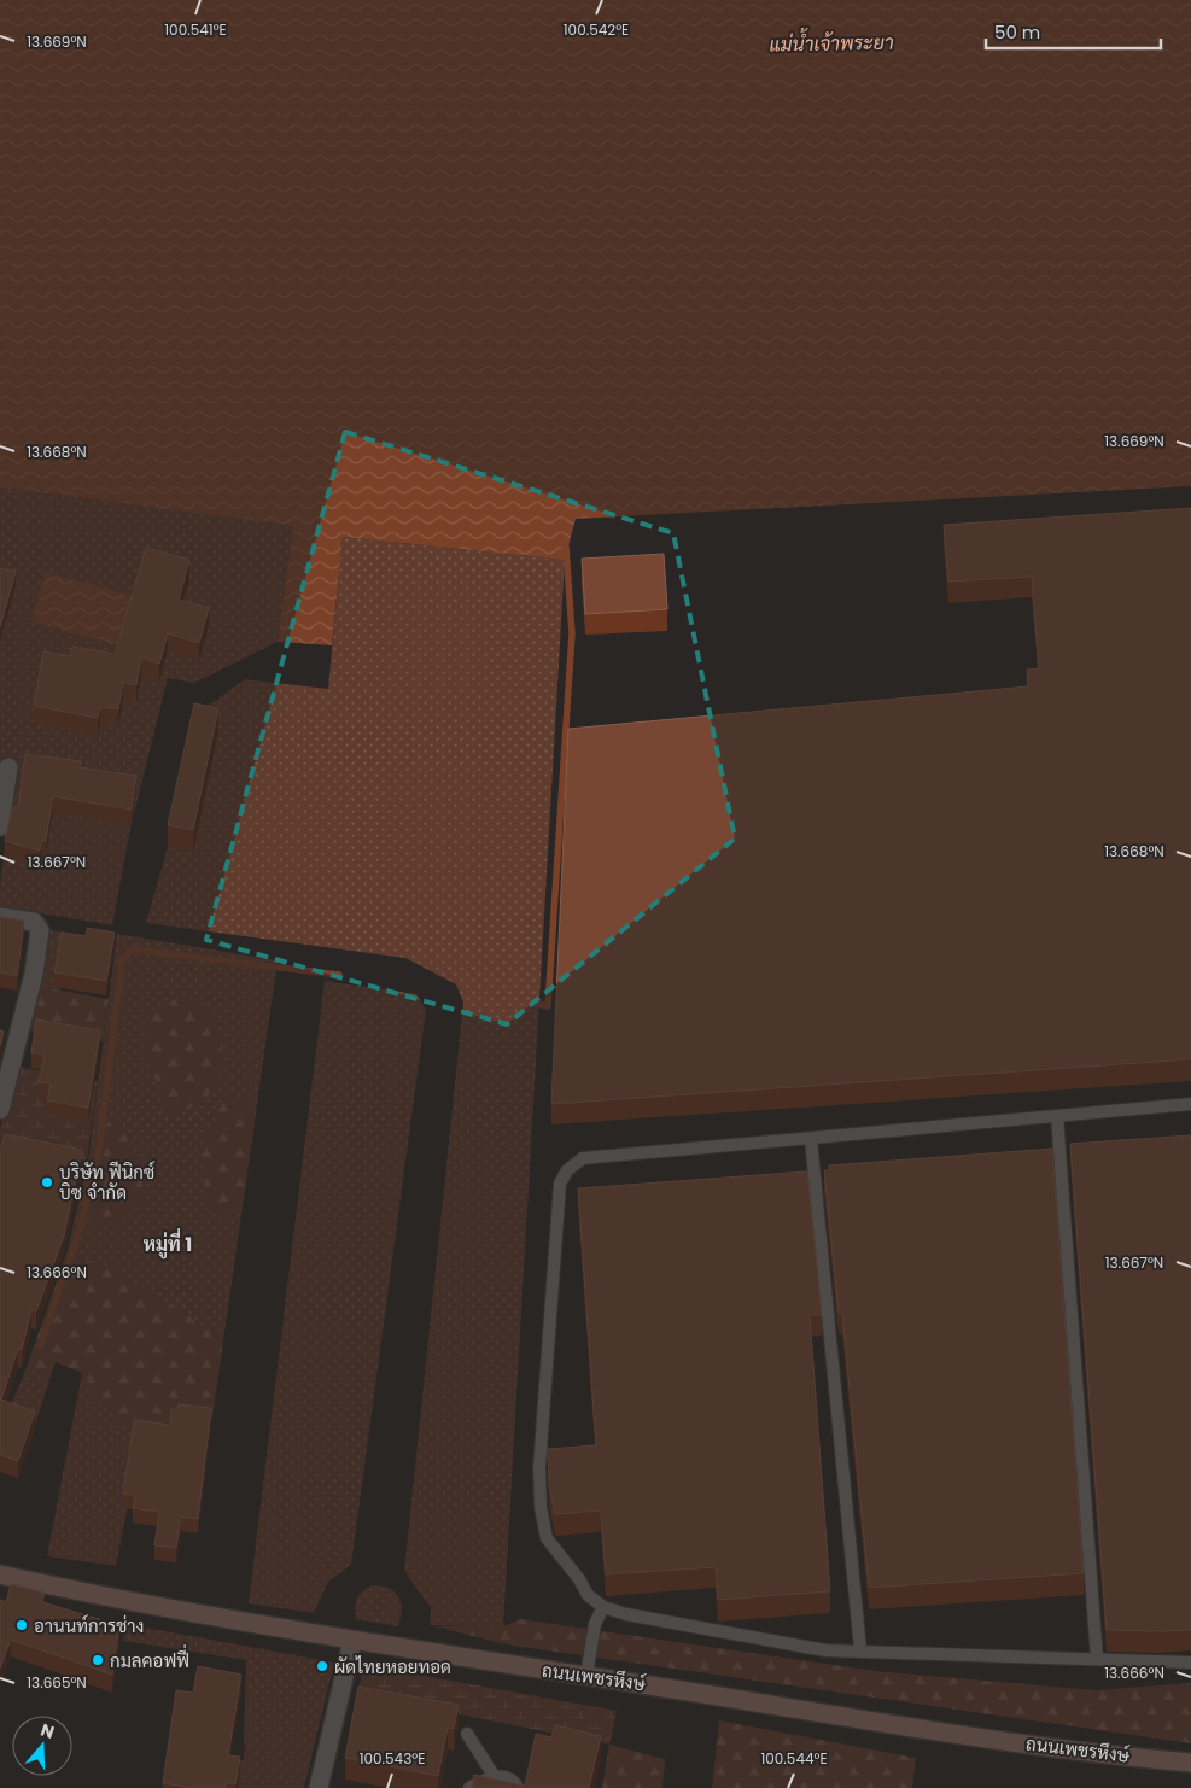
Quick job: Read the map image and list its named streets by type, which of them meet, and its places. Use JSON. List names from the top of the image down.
{
  "streets": {
    "main road": ["ถนนเพชรหึงษ์"]
  },
  "districts": ["หมู่ที่ 1"],
  "water": ["แม่น้ำเจ้าพระยา"],
  "places": [
    "บริษัท ฟีนิกซ์ บิซ จำกัด",
    "อานนท์การช่าง",
    "กมลคอฟฟี่",
    "ผัดไทยหอยทอด"
  ],
  "scale_bar": "50 m",
  "north": "top",
  "coordinates": [
    "100.541°E",
    "100.542°E",
    "13.669°N",
    "13.668°N",
    "13.667°N",
    "13.666°N",
    "13.665°N",
    "100.543°E",
    "100.544°E"
  ]
}
